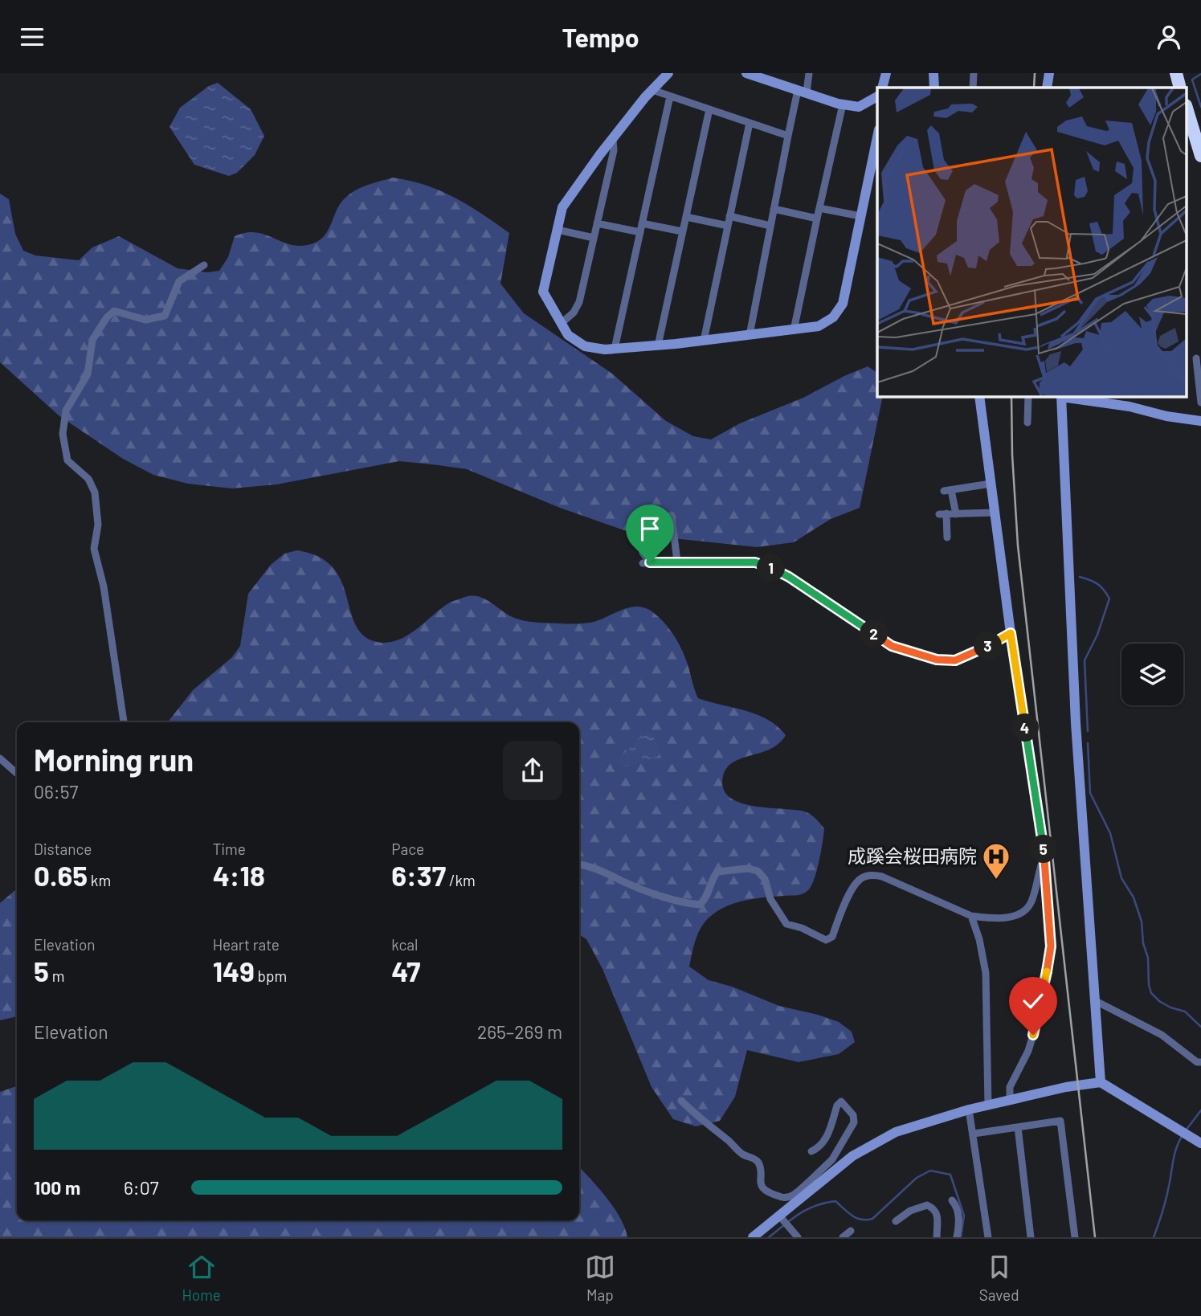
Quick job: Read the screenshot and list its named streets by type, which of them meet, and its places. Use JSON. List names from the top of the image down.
{
  "places": {
    "hospital": ["成蹊会桜田病院"]
  },
  "page": {
    "header": "Tempo",
    "pins": [
      "1",
      "2",
      "3",
      "4",
      "5"
    ],
    "heading": ["Morning run", "06:57"],
    "stats": [
      ["Distance", "0.65 km"],
      ["Time", "4:18"],
      ["Pace", "6:37 /km"],
      ["Elevation", "5 m"],
      ["Heart rate", "149 bpm"],
      ["kcal", "47"]
    ],
    "chart": ["Elevation", "265–269 m"],
    "list": [
      {
        "name": "100 m",
        "note": "6:07"
      }
    ],
    "tabs": ["Home", "Map", "Saved"]
  }
}
